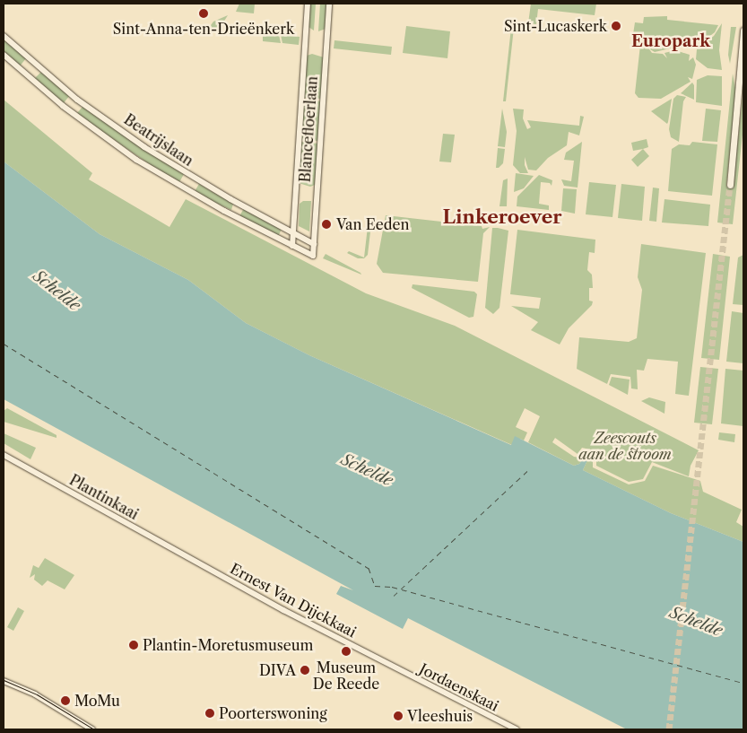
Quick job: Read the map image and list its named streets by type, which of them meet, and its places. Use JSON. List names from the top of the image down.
{
  "streets": {
    "street": [
      "Blancefloerlaan",
      "Beatrijslaan",
      "Plantinkaai",
      "Ernest Van Dijckkaai",
      "Jordaenskaai"
    ]
  },
  "crossings": [
    ["Blancefloerlaan", "Beatrijslaan"],
    ["Plantinkaai", "Ernest Van Dijckkaai"],
    ["Ernest Van Dijckkaai", "Jordaenskaai"]
  ],
  "districts": ["Europark", "Linkeroever"],
  "water": ["Schelde"],
  "parks": ["Zeescouts aan de stroom"],
  "places": [
    "Sint-Anna-ten-Drieënkerk",
    "Sint-Lucaskerk",
    "Van Eeden",
    "Plantin-Moretusmuseum",
    "Museum De Reede",
    "DIVA",
    "MoMu",
    "Poorterswoning",
    "Vleeshuis"
  ]
}
